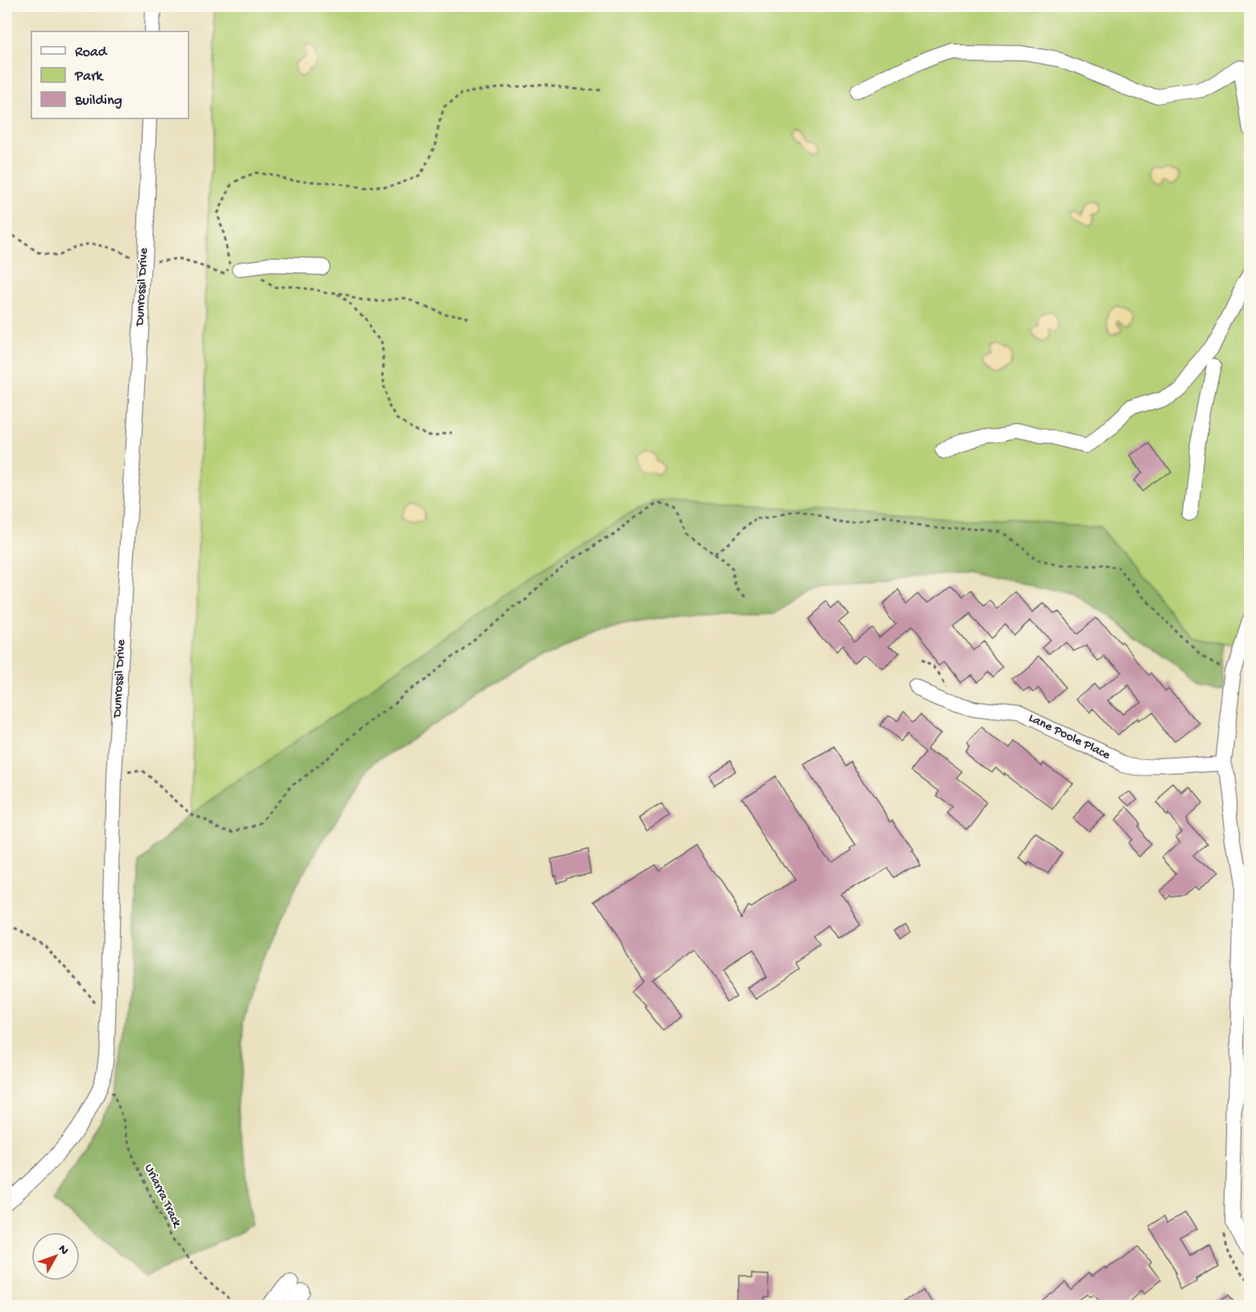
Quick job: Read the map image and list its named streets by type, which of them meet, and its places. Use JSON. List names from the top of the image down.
{
  "streets": {
    "street": ["Dunrossil Drive", "Lane Poole Place"],
    "path": ["Uriarra Track"]
  },
  "crossings": [
    ["Dunrossil Drive", "Uriarra Track"]
  ],
  "legend": ["Road", "Park", "Building"],
  "north": "top right"
}
